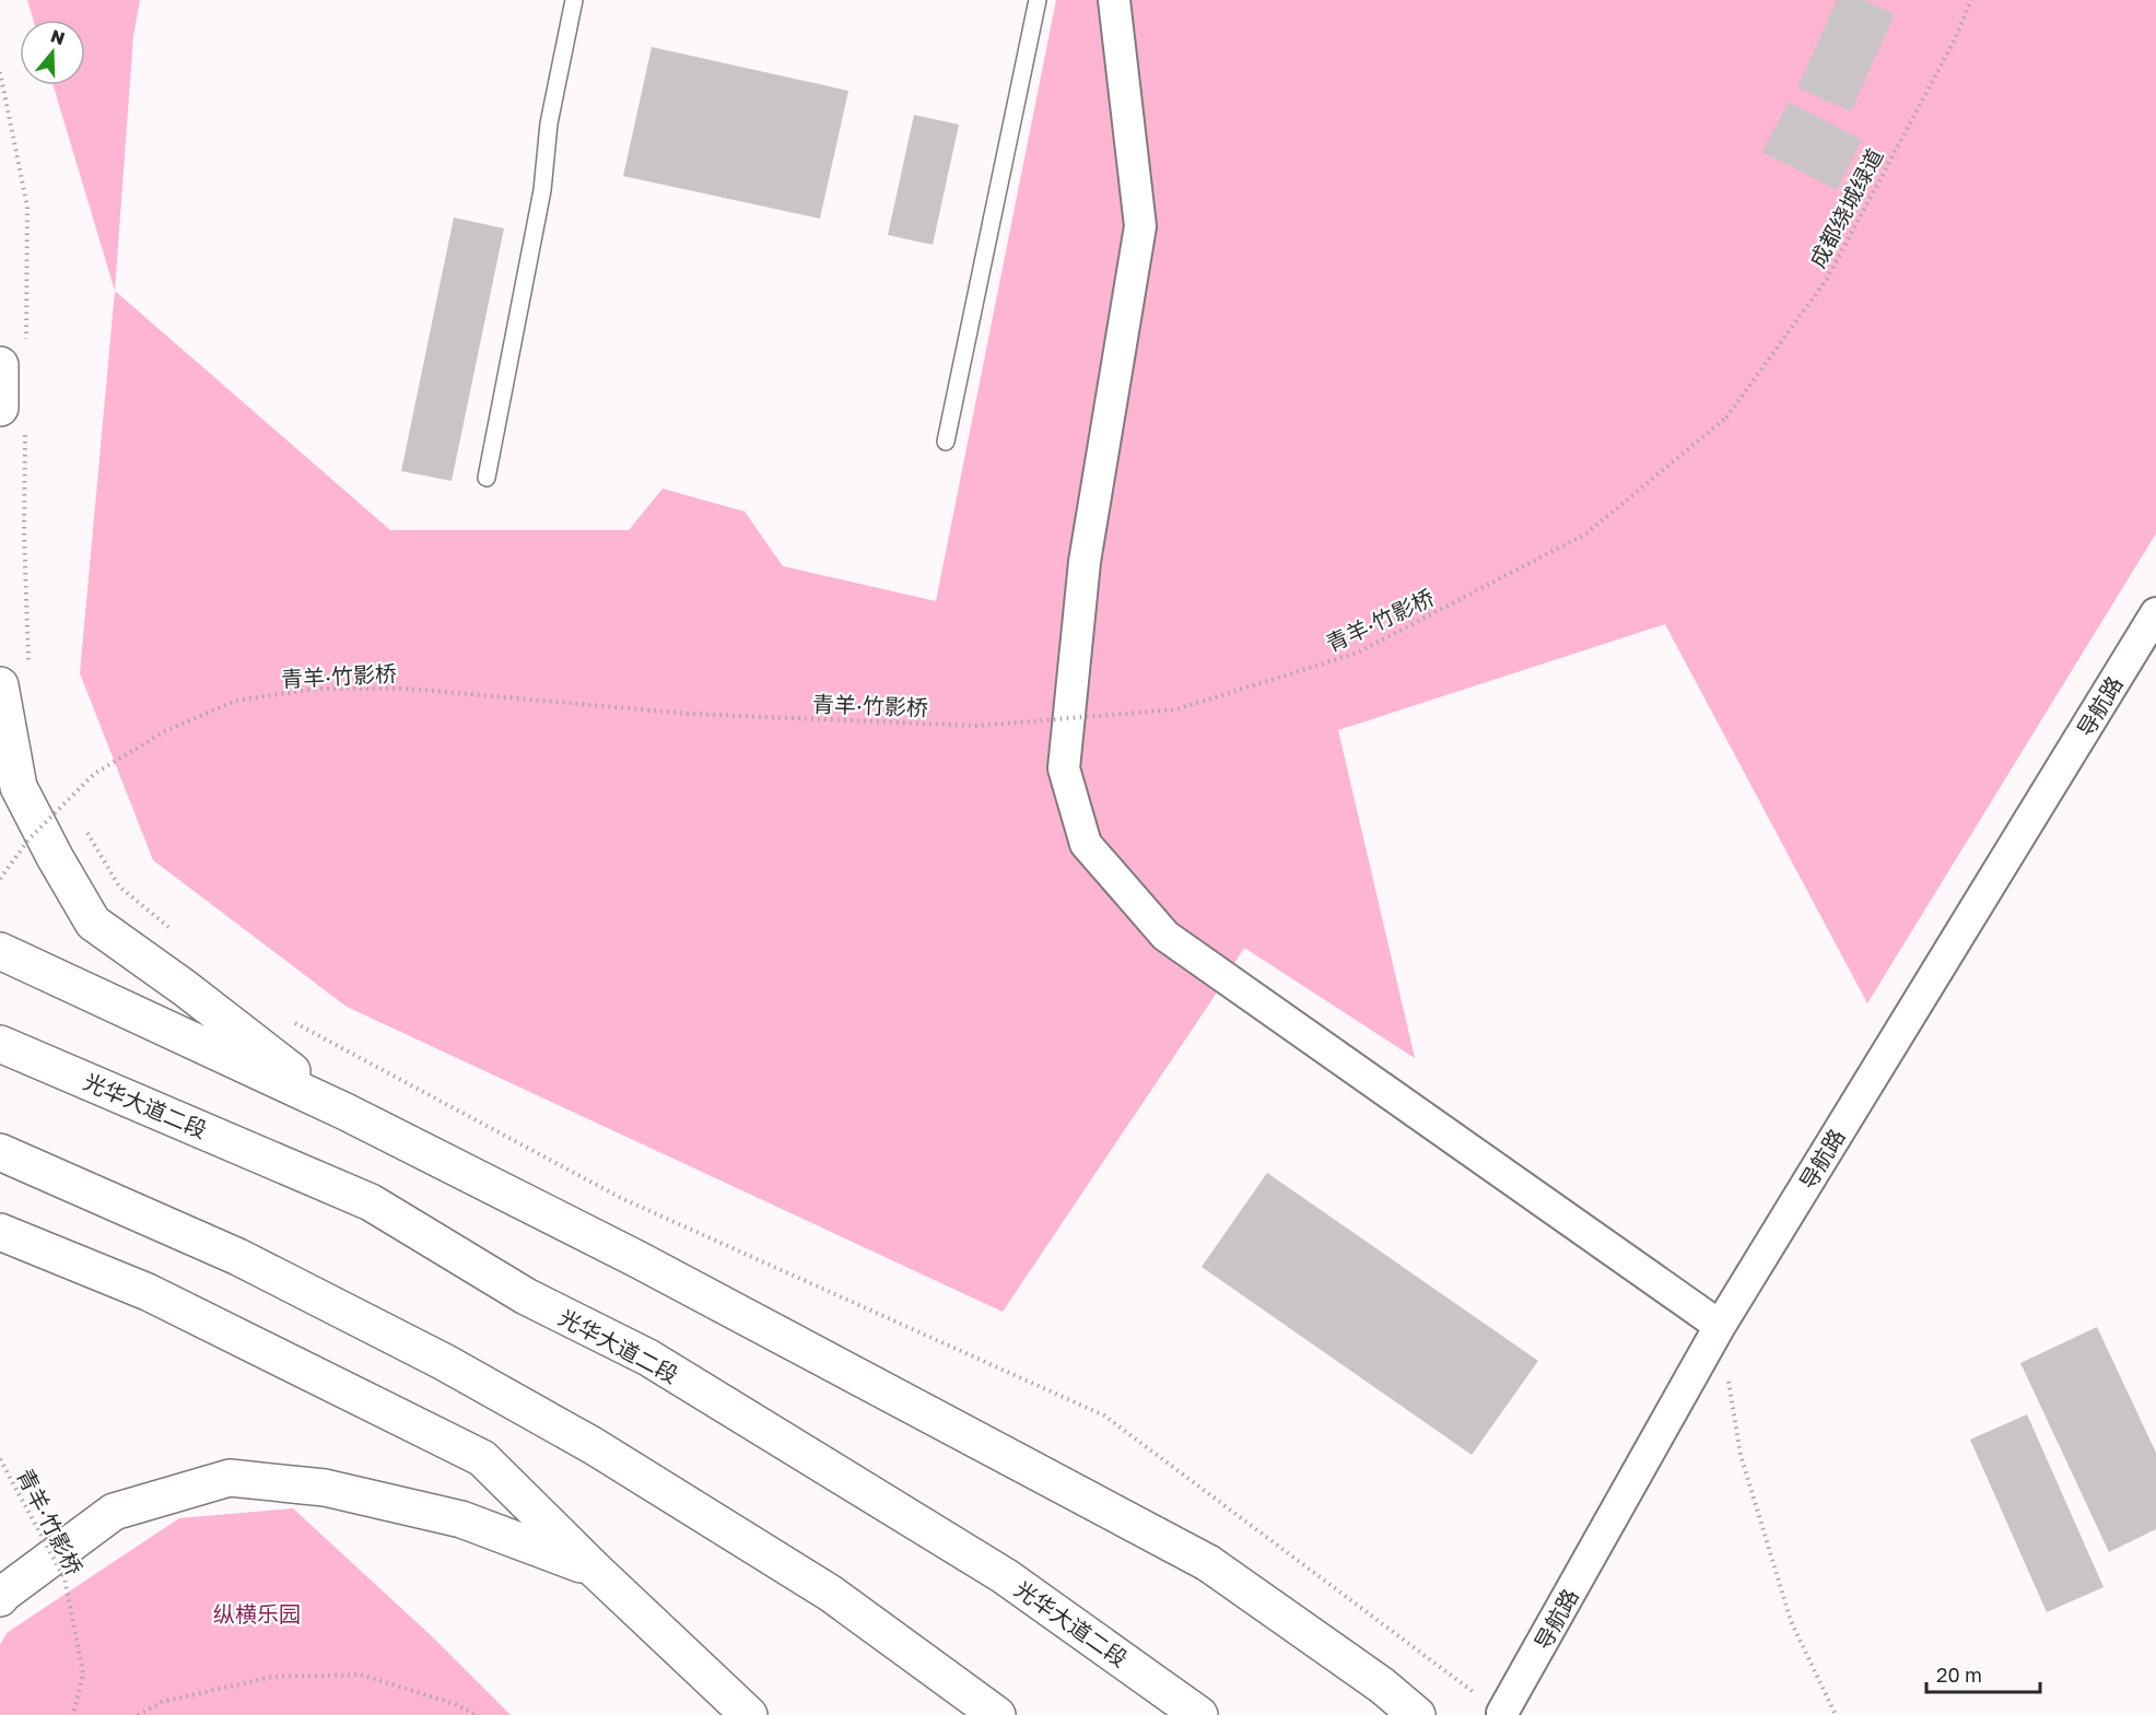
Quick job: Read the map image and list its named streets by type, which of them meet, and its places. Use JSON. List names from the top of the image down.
{
  "streets": {
    "main road": ["光华大道二段"],
    "street": ["导航路"],
    "path": ["成都绕城绿道", "青羊·竹影桥"]
  },
  "crossings": [
    ["成都绕城绿道", "青羊·竹影桥"]
  ],
  "parks": ["纵横乐园"],
  "scale_bar": "20 m",
  "north": "top"
}
